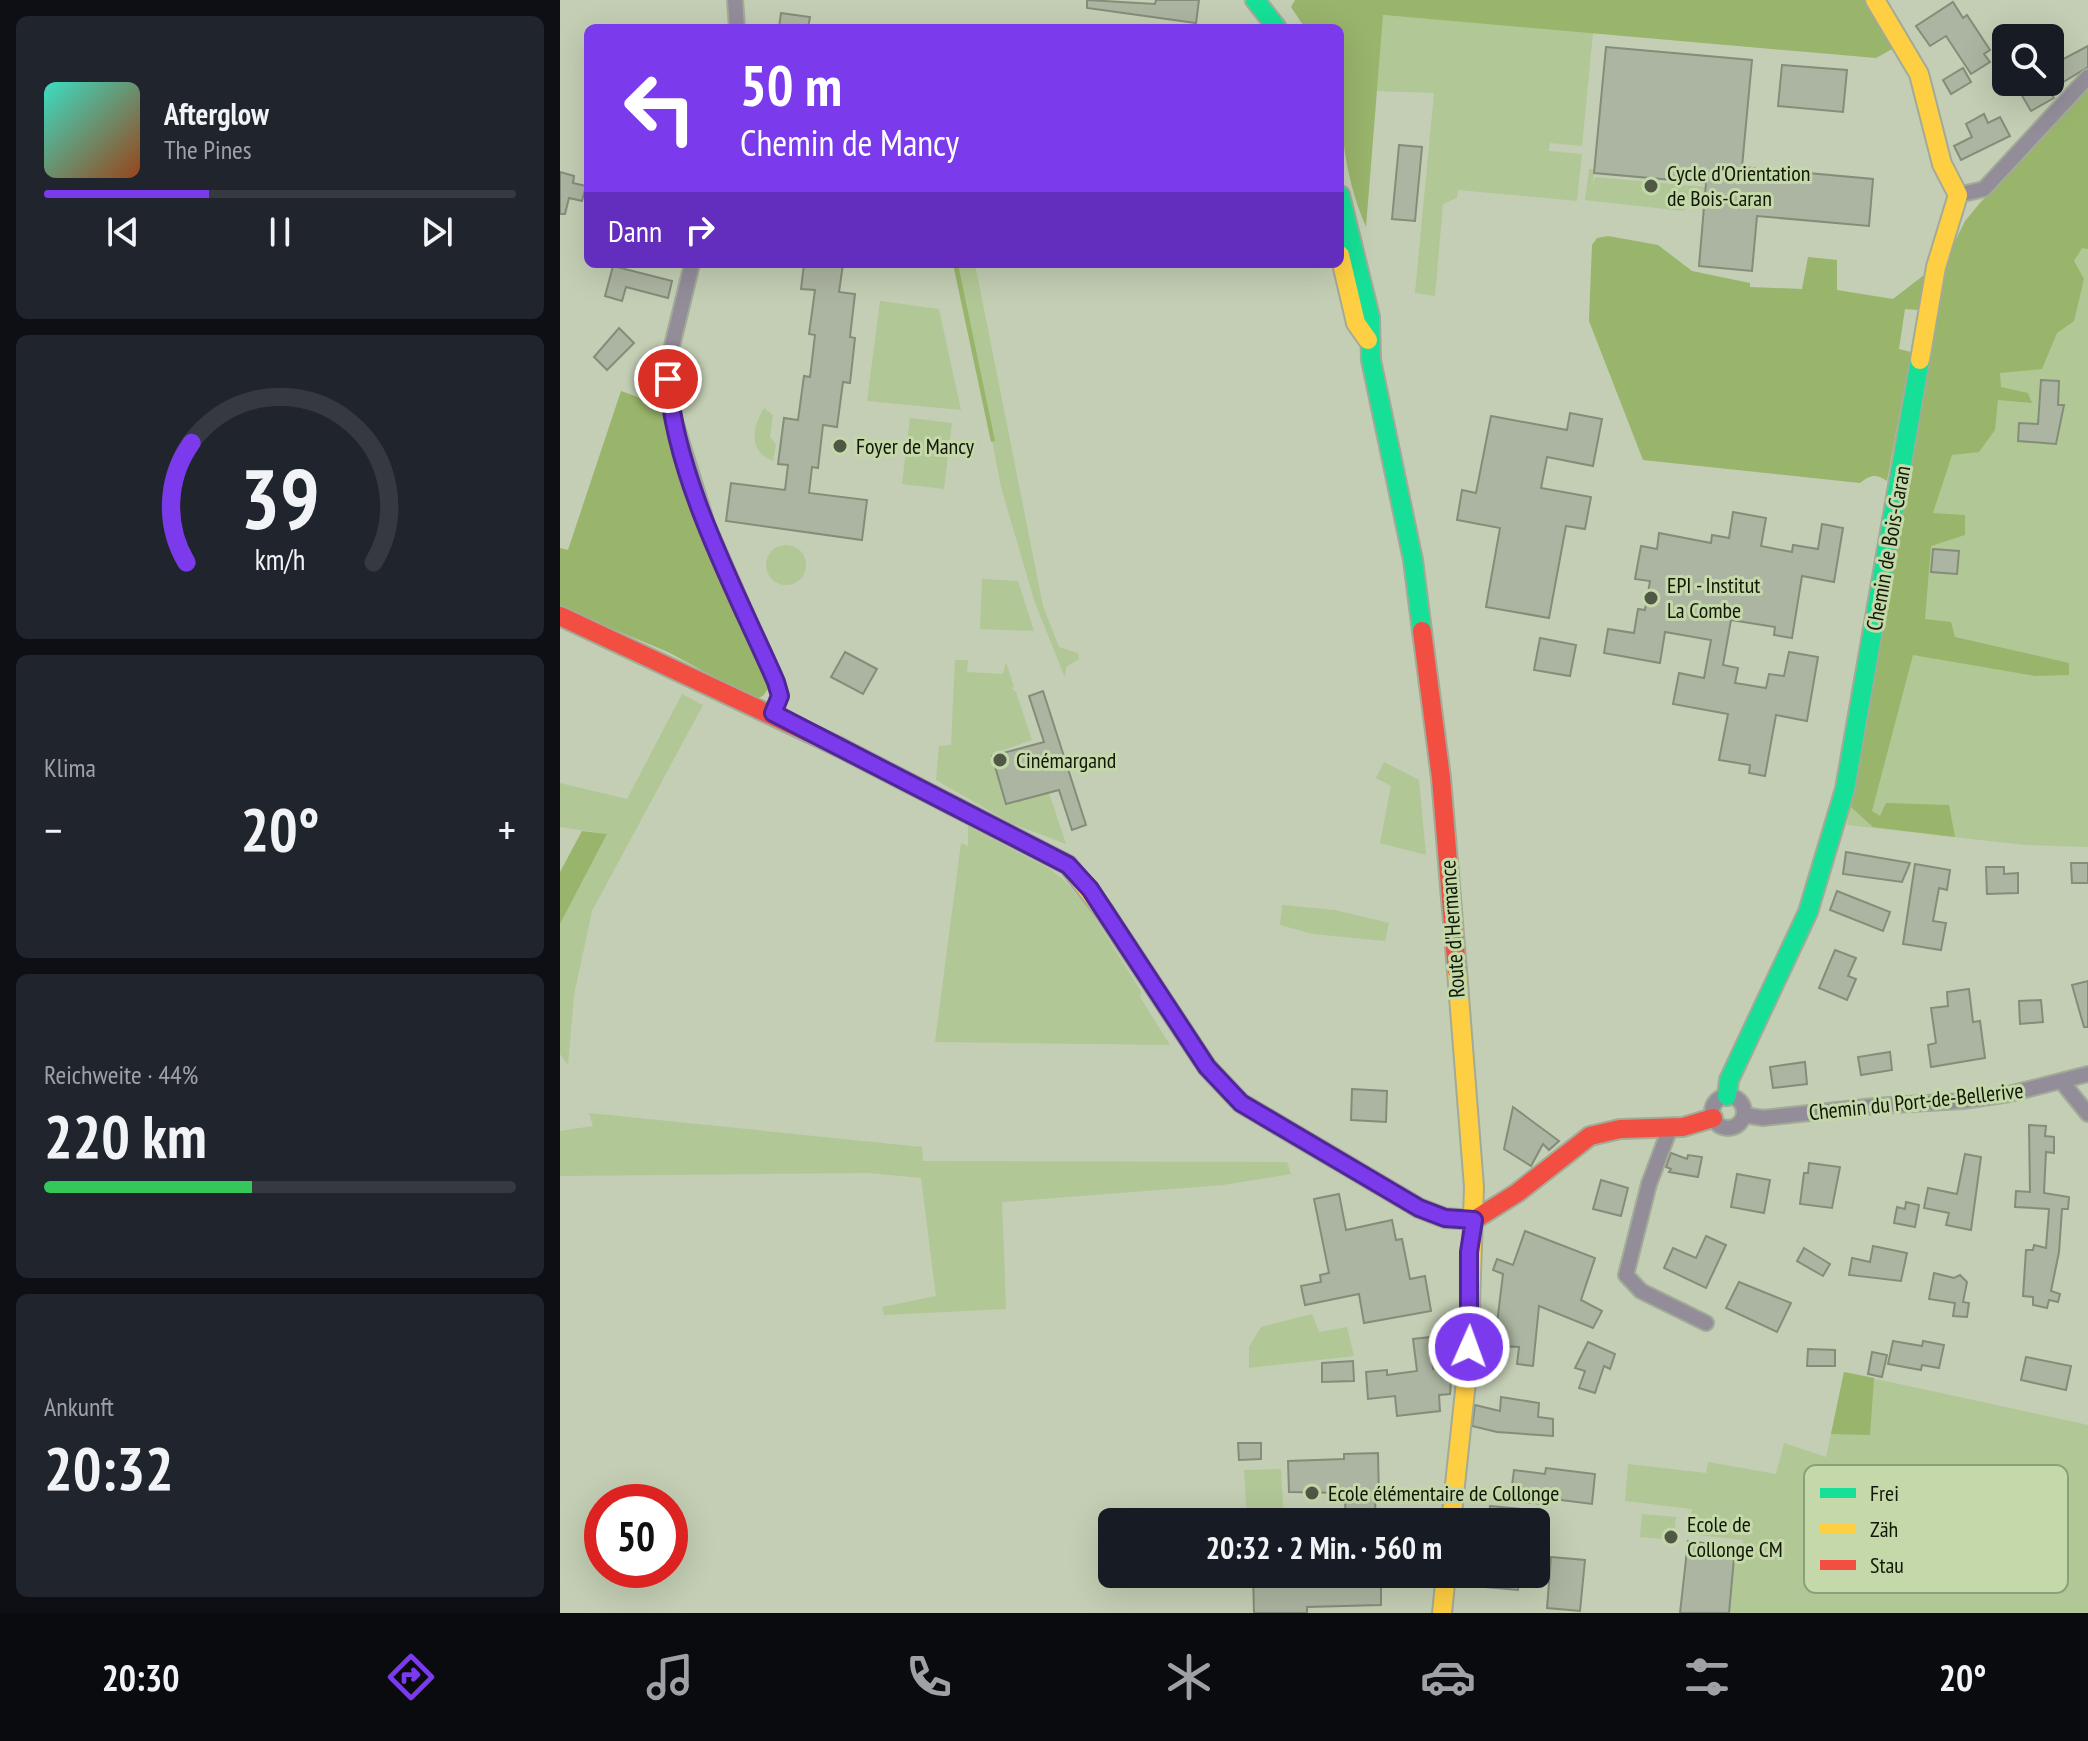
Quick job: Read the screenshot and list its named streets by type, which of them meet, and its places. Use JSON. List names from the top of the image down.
{
  "streets": {
    "street": ["Chemin de Bois-Caran", "Route d'Hermance", "Chemin du Port-de-Bellerive"]
  },
  "crossings": [
    ["Chemin de Bois-Caran", "Chemin du Port-de-Bellerive"]
  ],
  "places": [
    "Cycle d'Orientation de Bois-Caran",
    "Foyer de Mancy",
    "EPI - Institut La Combe",
    "Cinémargand",
    "Ecole élémentaire de Collonge",
    "Ecole de Collonge CM"
  ],
  "legend": ["Frei", "Zäh", "Stau"],
  "page": {
    "turn": ["50 m", "Chemin de Mancy"],
    "song": ["Afterglow", "The Pines"],
    "then": "Dann",
    "tile": [
      "Klima",
      ["Reichweite · 44%", "220 km"],
      ["Ankunft", "20:32"]
    ],
    "heat": ["−", "20°", "+"],
    "limit": "50",
    "trip": "20:32 · 2 Min. · 560 m",
    "tabs": ["20:30", "20°"],
    "gauge": ["39", "km/h"]
  }
}
